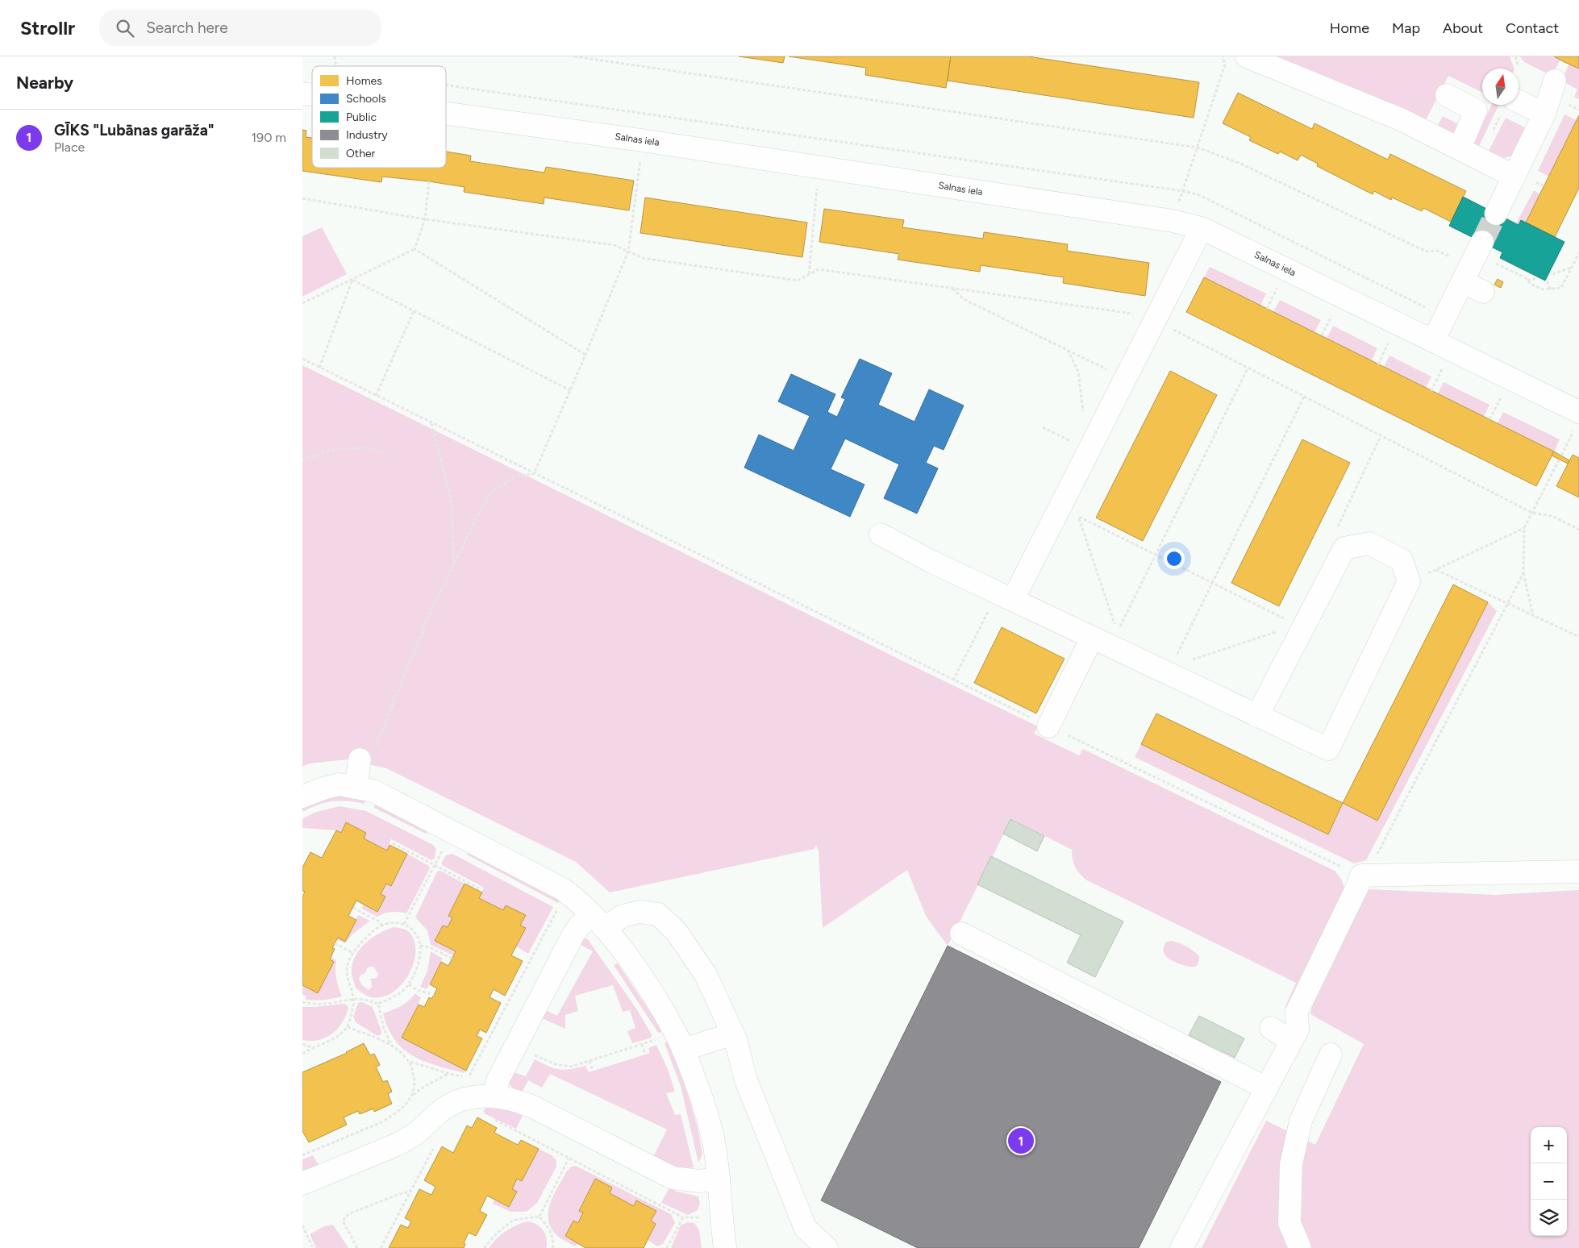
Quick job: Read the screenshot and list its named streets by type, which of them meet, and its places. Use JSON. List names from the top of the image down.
{
  "streets": {
    "street": ["Salnas iela"]
  },
  "legend": [
    "Homes",
    "Schools",
    "Public",
    "Industry",
    "Other"
  ],
  "north": "top",
  "page": {
    "header": "Strollr",
    "search": "Search here",
    "nav": [
      "Home",
      "Map",
      "About",
      "Contact"
    ],
    "heading": "Nearby",
    "list": [
      {
        "mark": "1",
        "name": "GĪKS \"Lubānas garāža\"",
        "note": "Place",
        "value": "190 m"
      }
    ],
    "pins": "1",
    "map_buttons": ["+", "−"]
  }
}
